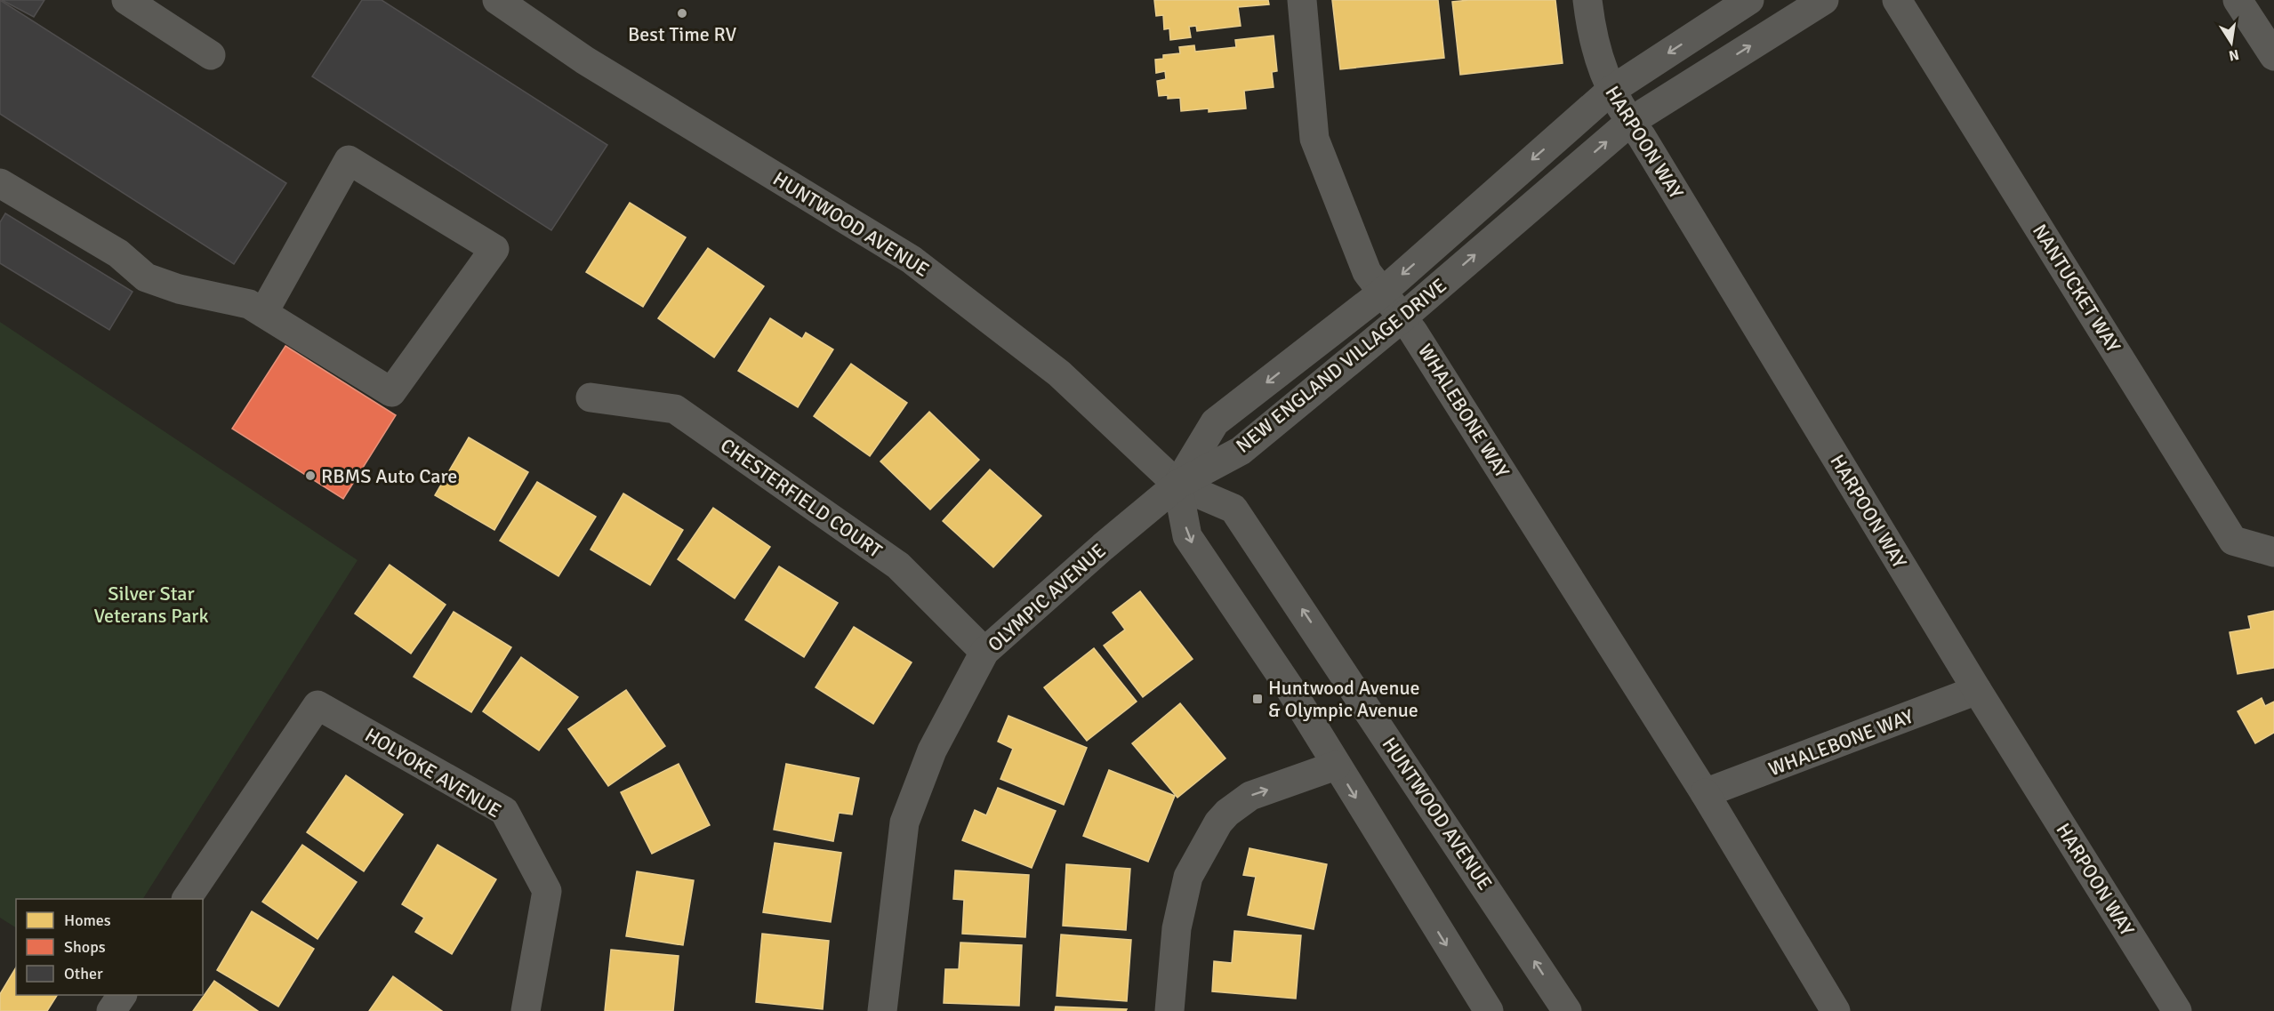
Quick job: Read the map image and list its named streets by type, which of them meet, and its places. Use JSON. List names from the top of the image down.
{
  "streets": {
    "street": [
      "HARPOON WAY",
      "HUNTWOOD AVENUE",
      "NANTUCKET WAY",
      "NEW ENGLAND VILLAGE DRIVE",
      "WHALEBONE WAY",
      "CHESTERFIELD COURT",
      "OLYMPIC AVENUE",
      "HOLYOKE AVENUE"
    ]
  },
  "crossings": [
    ["HARPOON WAY", "NEW ENGLAND VILLAGE DRIVE"],
    ["HARPOON WAY", "WHALEBONE WAY"],
    ["HUNTWOOD AVENUE", "NEW ENGLAND VILLAGE DRIVE"],
    ["HUNTWOOD AVENUE", "OLYMPIC AVENUE"],
    ["NEW ENGLAND VILLAGE DRIVE", "WHALEBONE WAY"],
    ["NEW ENGLAND VILLAGE DRIVE", "OLYMPIC AVENUE"],
    ["CHESTERFIELD COURT", "OLYMPIC AVENUE"]
  ],
  "parks": ["Silver Star Veterans Park"],
  "places": {
    "other": ["Best Time RV", "RBMS Auto Care"],
    "transit": ["Huntwood Avenue & Olympic Avenue"]
  },
  "legend": ["Homes", "Shops", "Other"],
  "north": "bottom"
}
